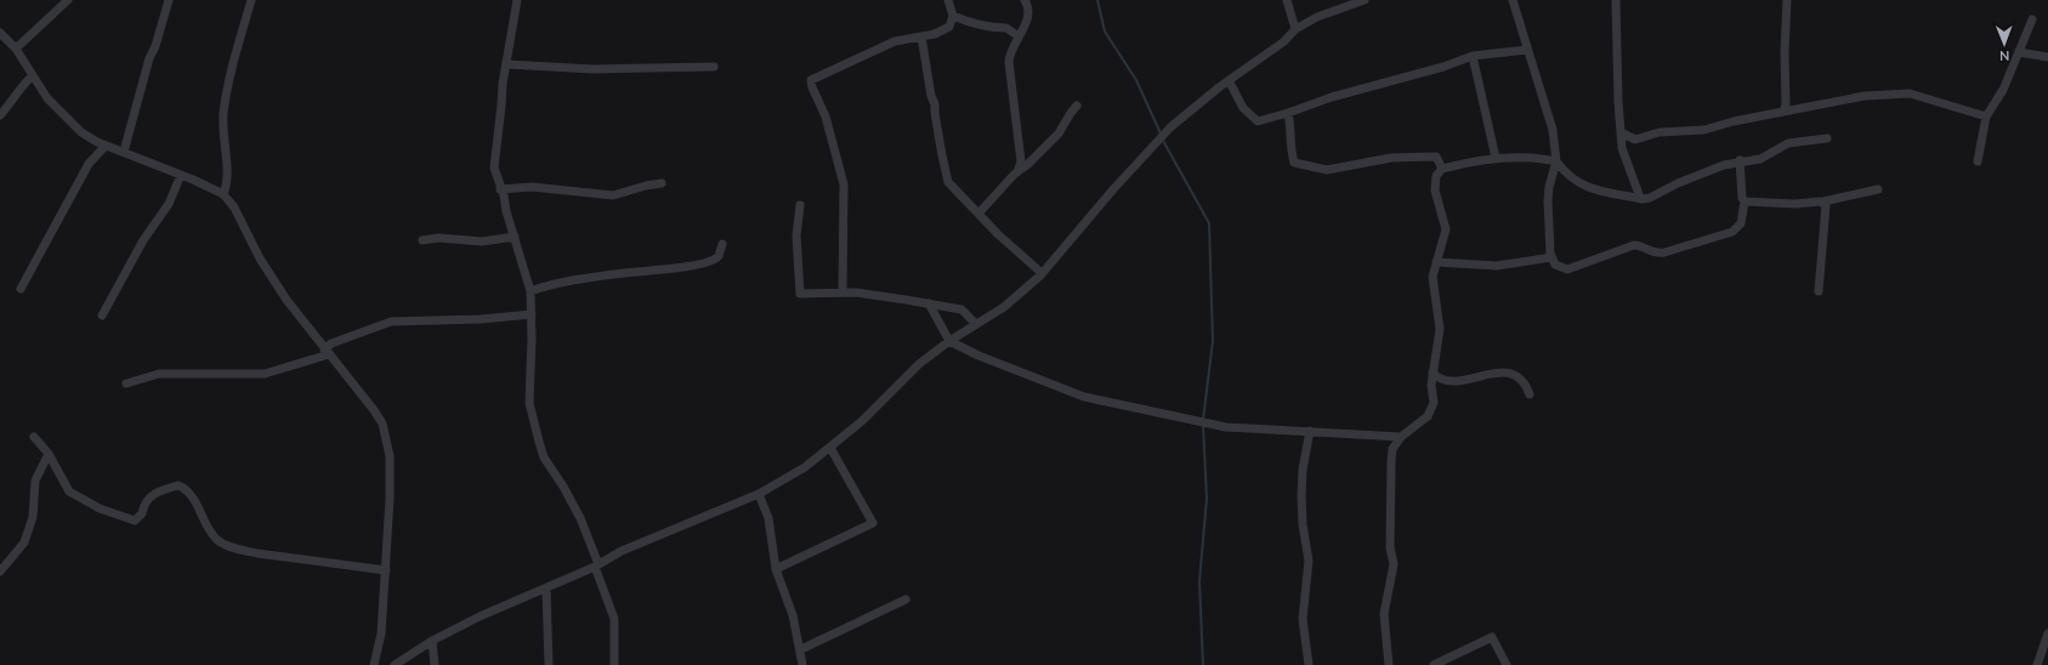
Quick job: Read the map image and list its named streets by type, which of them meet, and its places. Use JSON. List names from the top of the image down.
{
  "north": "bottom"
}
